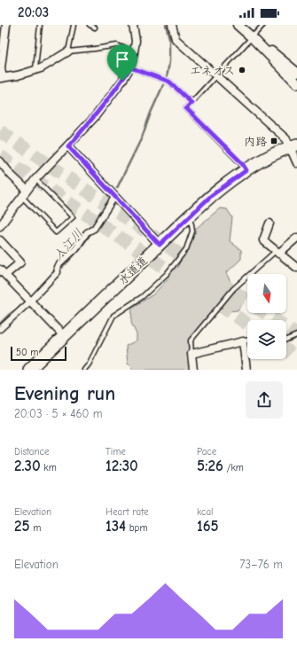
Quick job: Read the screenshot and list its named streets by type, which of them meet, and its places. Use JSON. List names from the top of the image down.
{
  "streets": {
    "main road": ["水道道"]
  },
  "water": ["入江川"],
  "places": {
    "other": ["エネオス"],
    "transit": ["内路"]
  },
  "scale_bar": "50 m",
  "north": "bottom",
  "page": {
    "status": "20:03",
    "scale": "50 m",
    "heading": ["Evening run", "20:03 · 5 × 460 m"],
    "stats": [
      ["Distance", "2.30 km"],
      ["Time", "12:30"],
      ["Pace", "5:26 /km"],
      ["Elevation", "25 m"],
      ["Heart rate", "134 bpm"],
      ["kcal", "165"]
    ],
    "chart": ["Elevation", "73–76 m"]
  }
}
